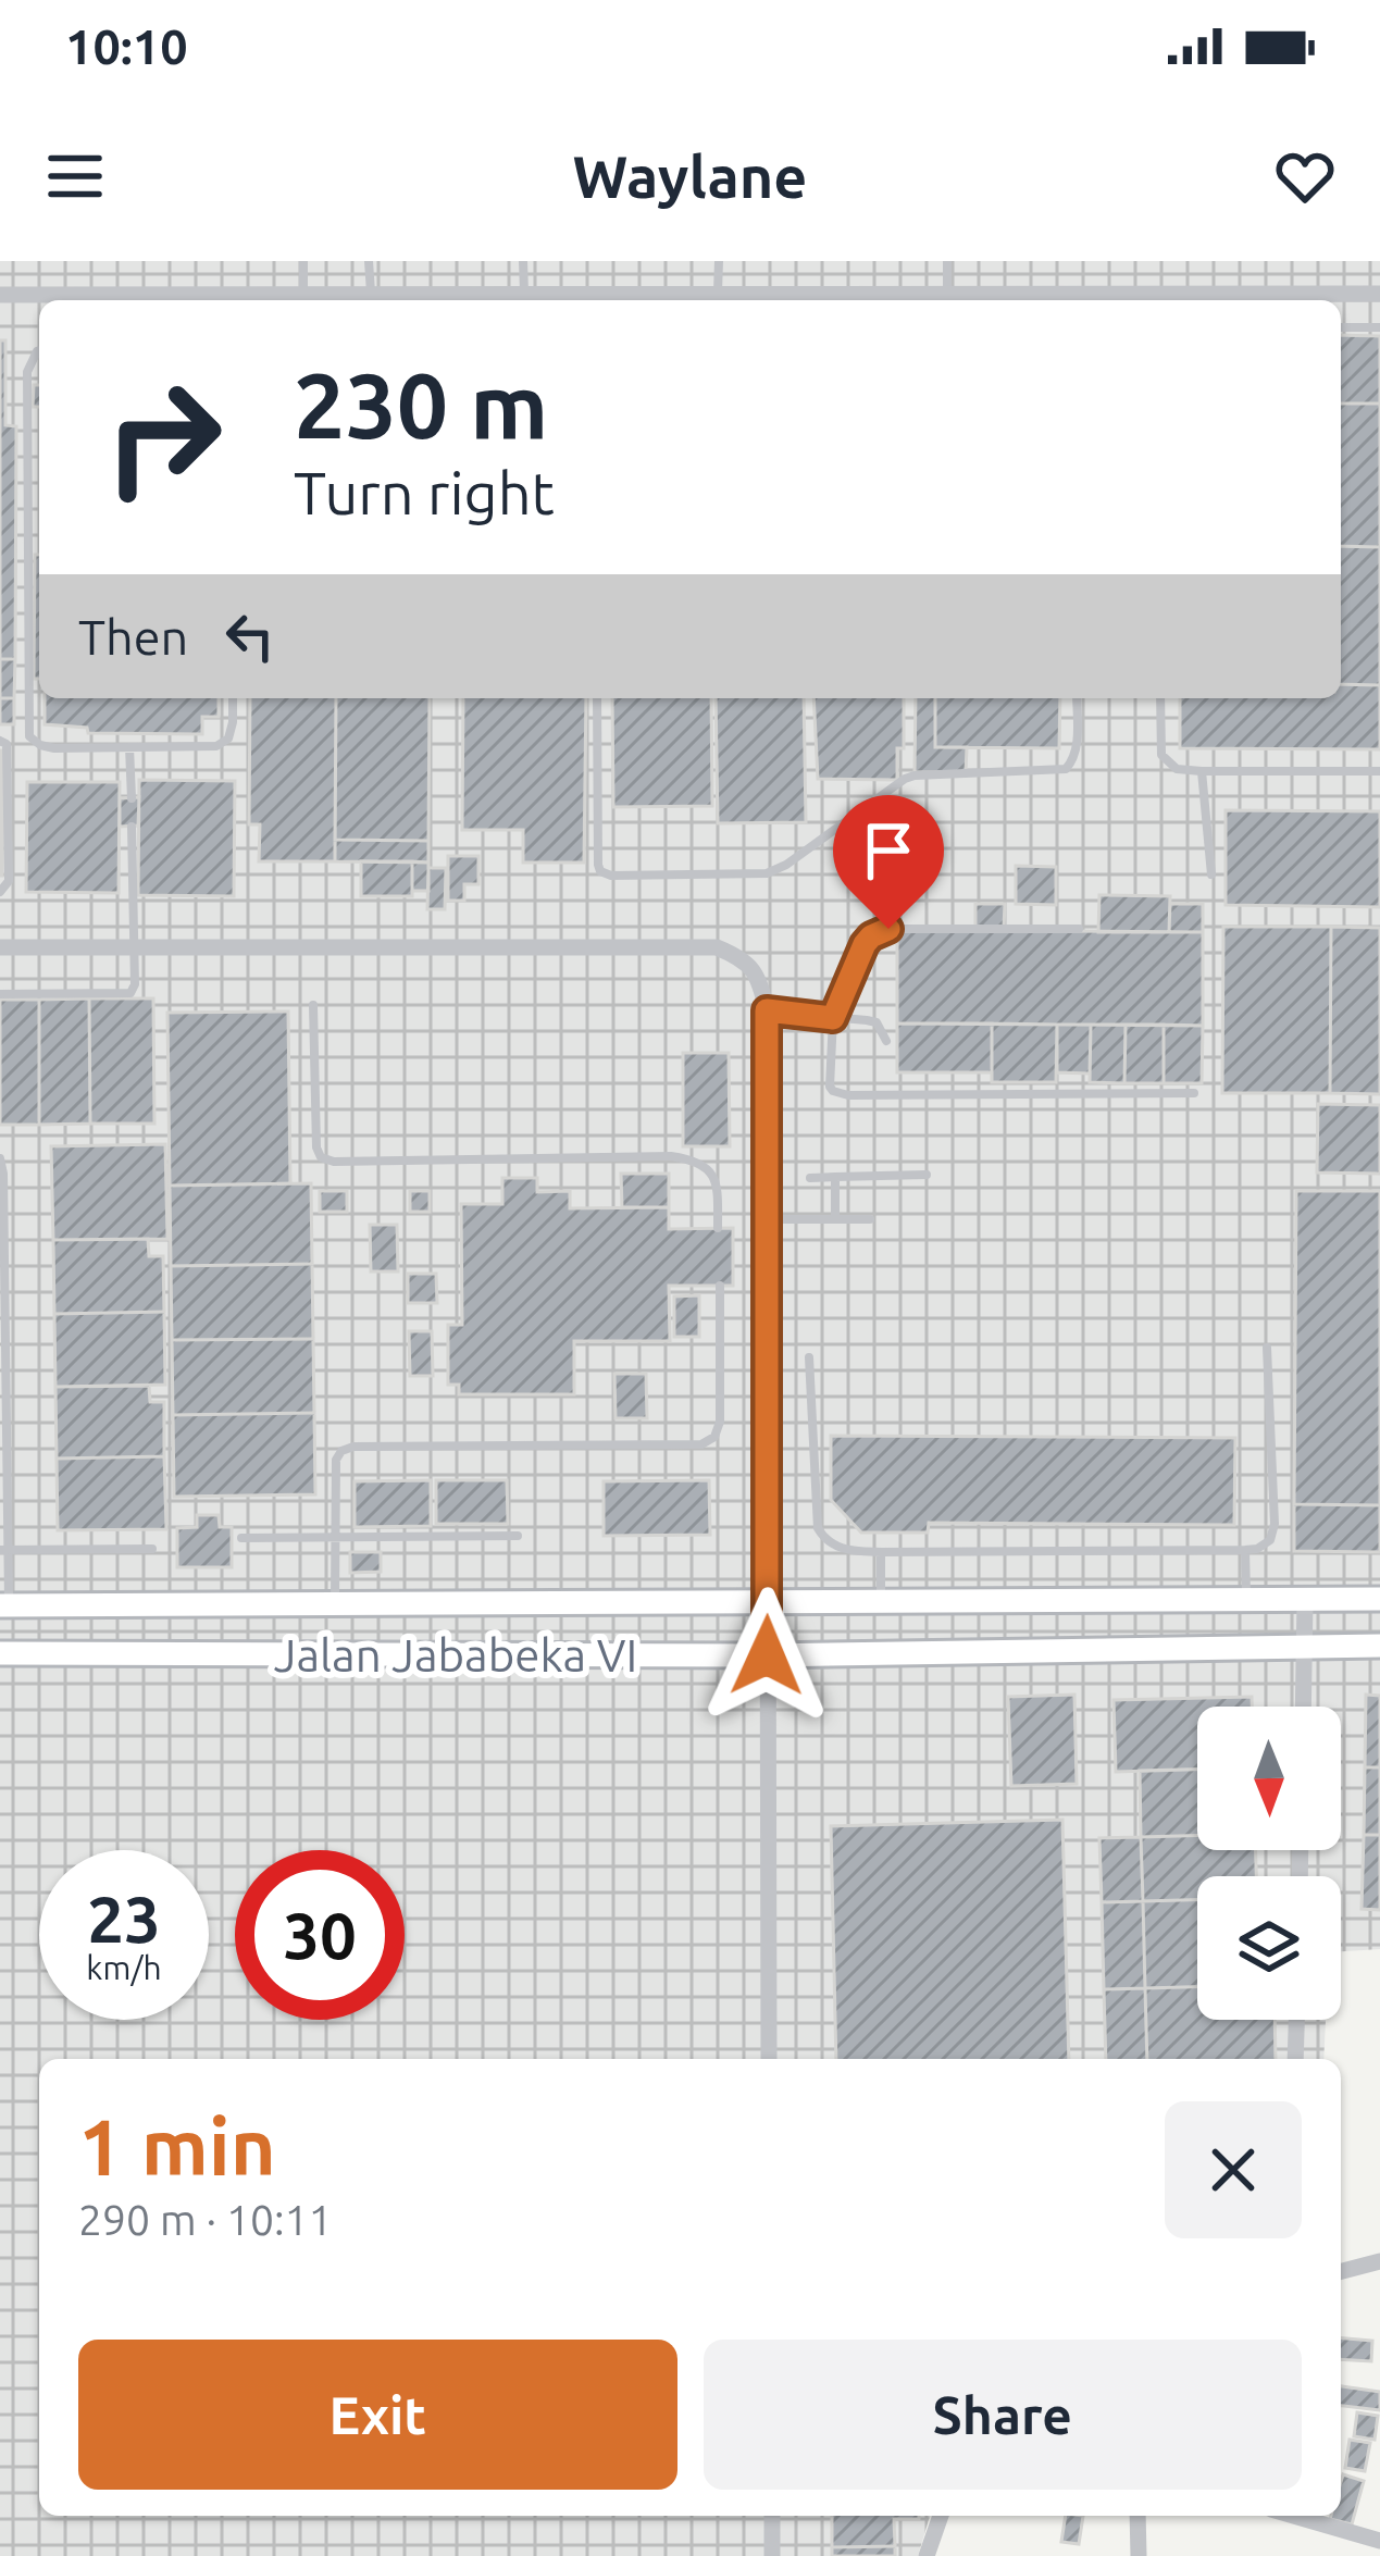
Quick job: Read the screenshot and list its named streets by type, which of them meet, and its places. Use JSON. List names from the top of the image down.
{
  "streets": {
    "street": ["Jalan Jababeka VI"]
  },
  "north": "bottom",
  "page": {
    "status": "10:10",
    "header": "Waylane",
    "turn": ["230 m", "Turn right"],
    "then": "Then",
    "speed": "23 km/h",
    "limit": "30",
    "heading": ["1 min", "290 m · 10:11"],
    "buttons": ["Exit", "Share"]
  }
}
